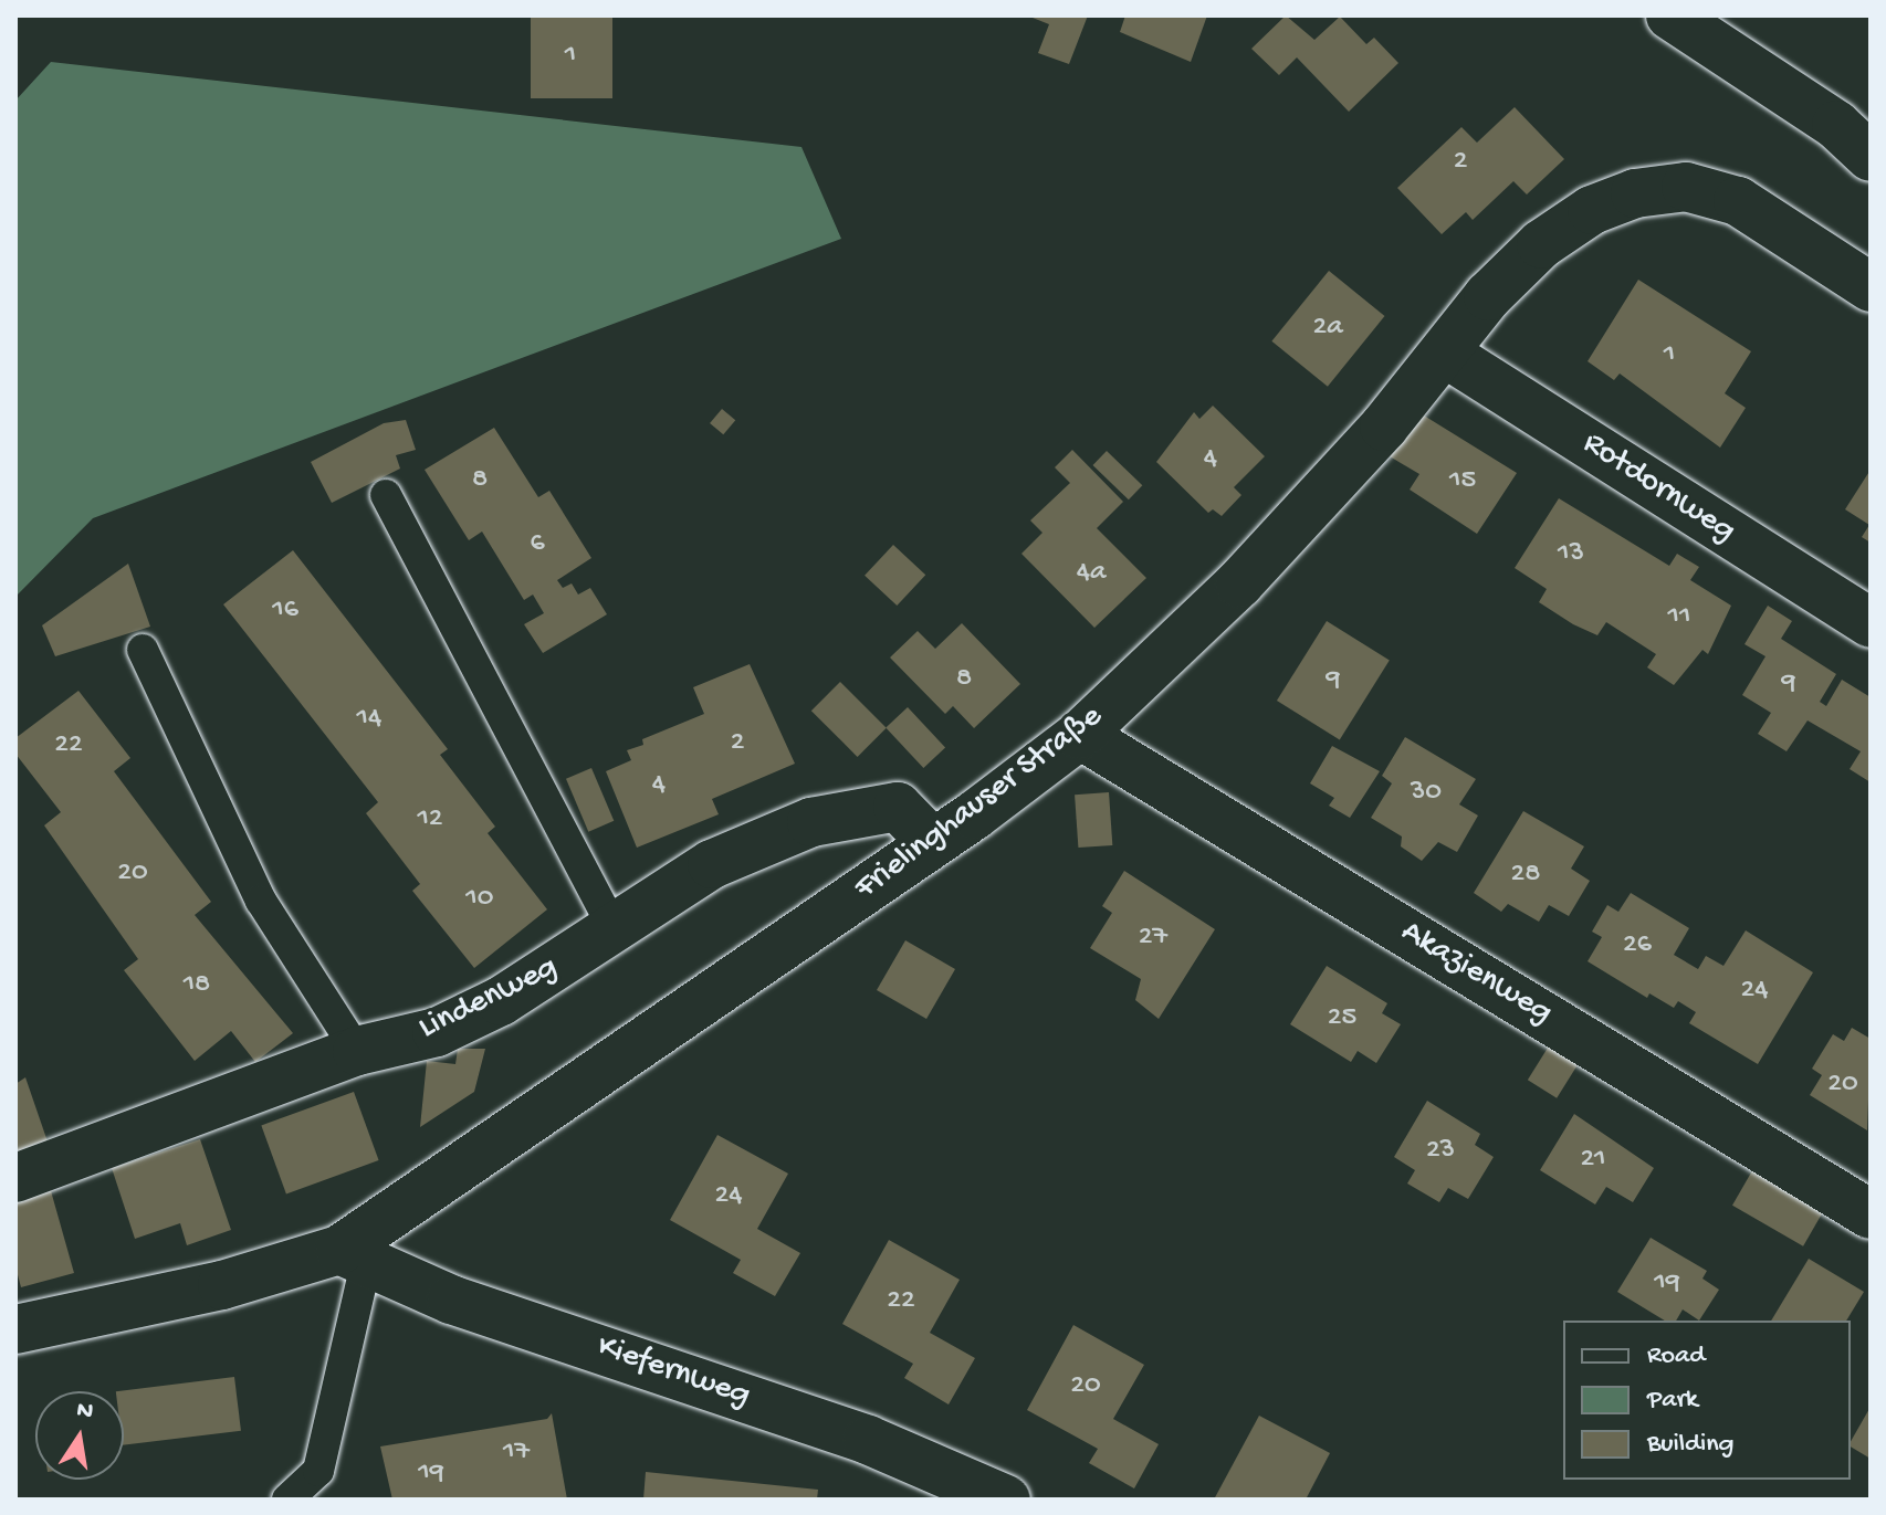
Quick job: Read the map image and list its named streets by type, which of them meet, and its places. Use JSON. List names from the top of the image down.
{
  "streets": {
    "street": [
      "Rotdornweg",
      "Frielinghauser Straße",
      "Akazienweg",
      "Lindenweg",
      "Kiefernweg"
    ]
  },
  "crossings": [
    ["Rotdornweg", "Frielinghauser Straße"],
    ["Frielinghauser Straße", "Akazienweg"],
    ["Frielinghauser Straße", "Lindenweg"],
    ["Frielinghauser Straße", "Kiefernweg"]
  ],
  "house_numbers": [
    "1",
    "2",
    "2a",
    "1",
    "4",
    "8",
    "15",
    "6",
    "13",
    "4a",
    "16",
    "11",
    "8",
    "9",
    "9",
    "14",
    "2",
    "22",
    "4",
    "30",
    "12",
    "20",
    "28",
    "10",
    "27",
    "26",
    "18",
    "24",
    "25",
    "20",
    "23",
    "21",
    "24",
    "19",
    "22",
    "20",
    "17",
    "19"
  ],
  "legend": ["Road", "Park", "Building"],
  "north": "top"
}
